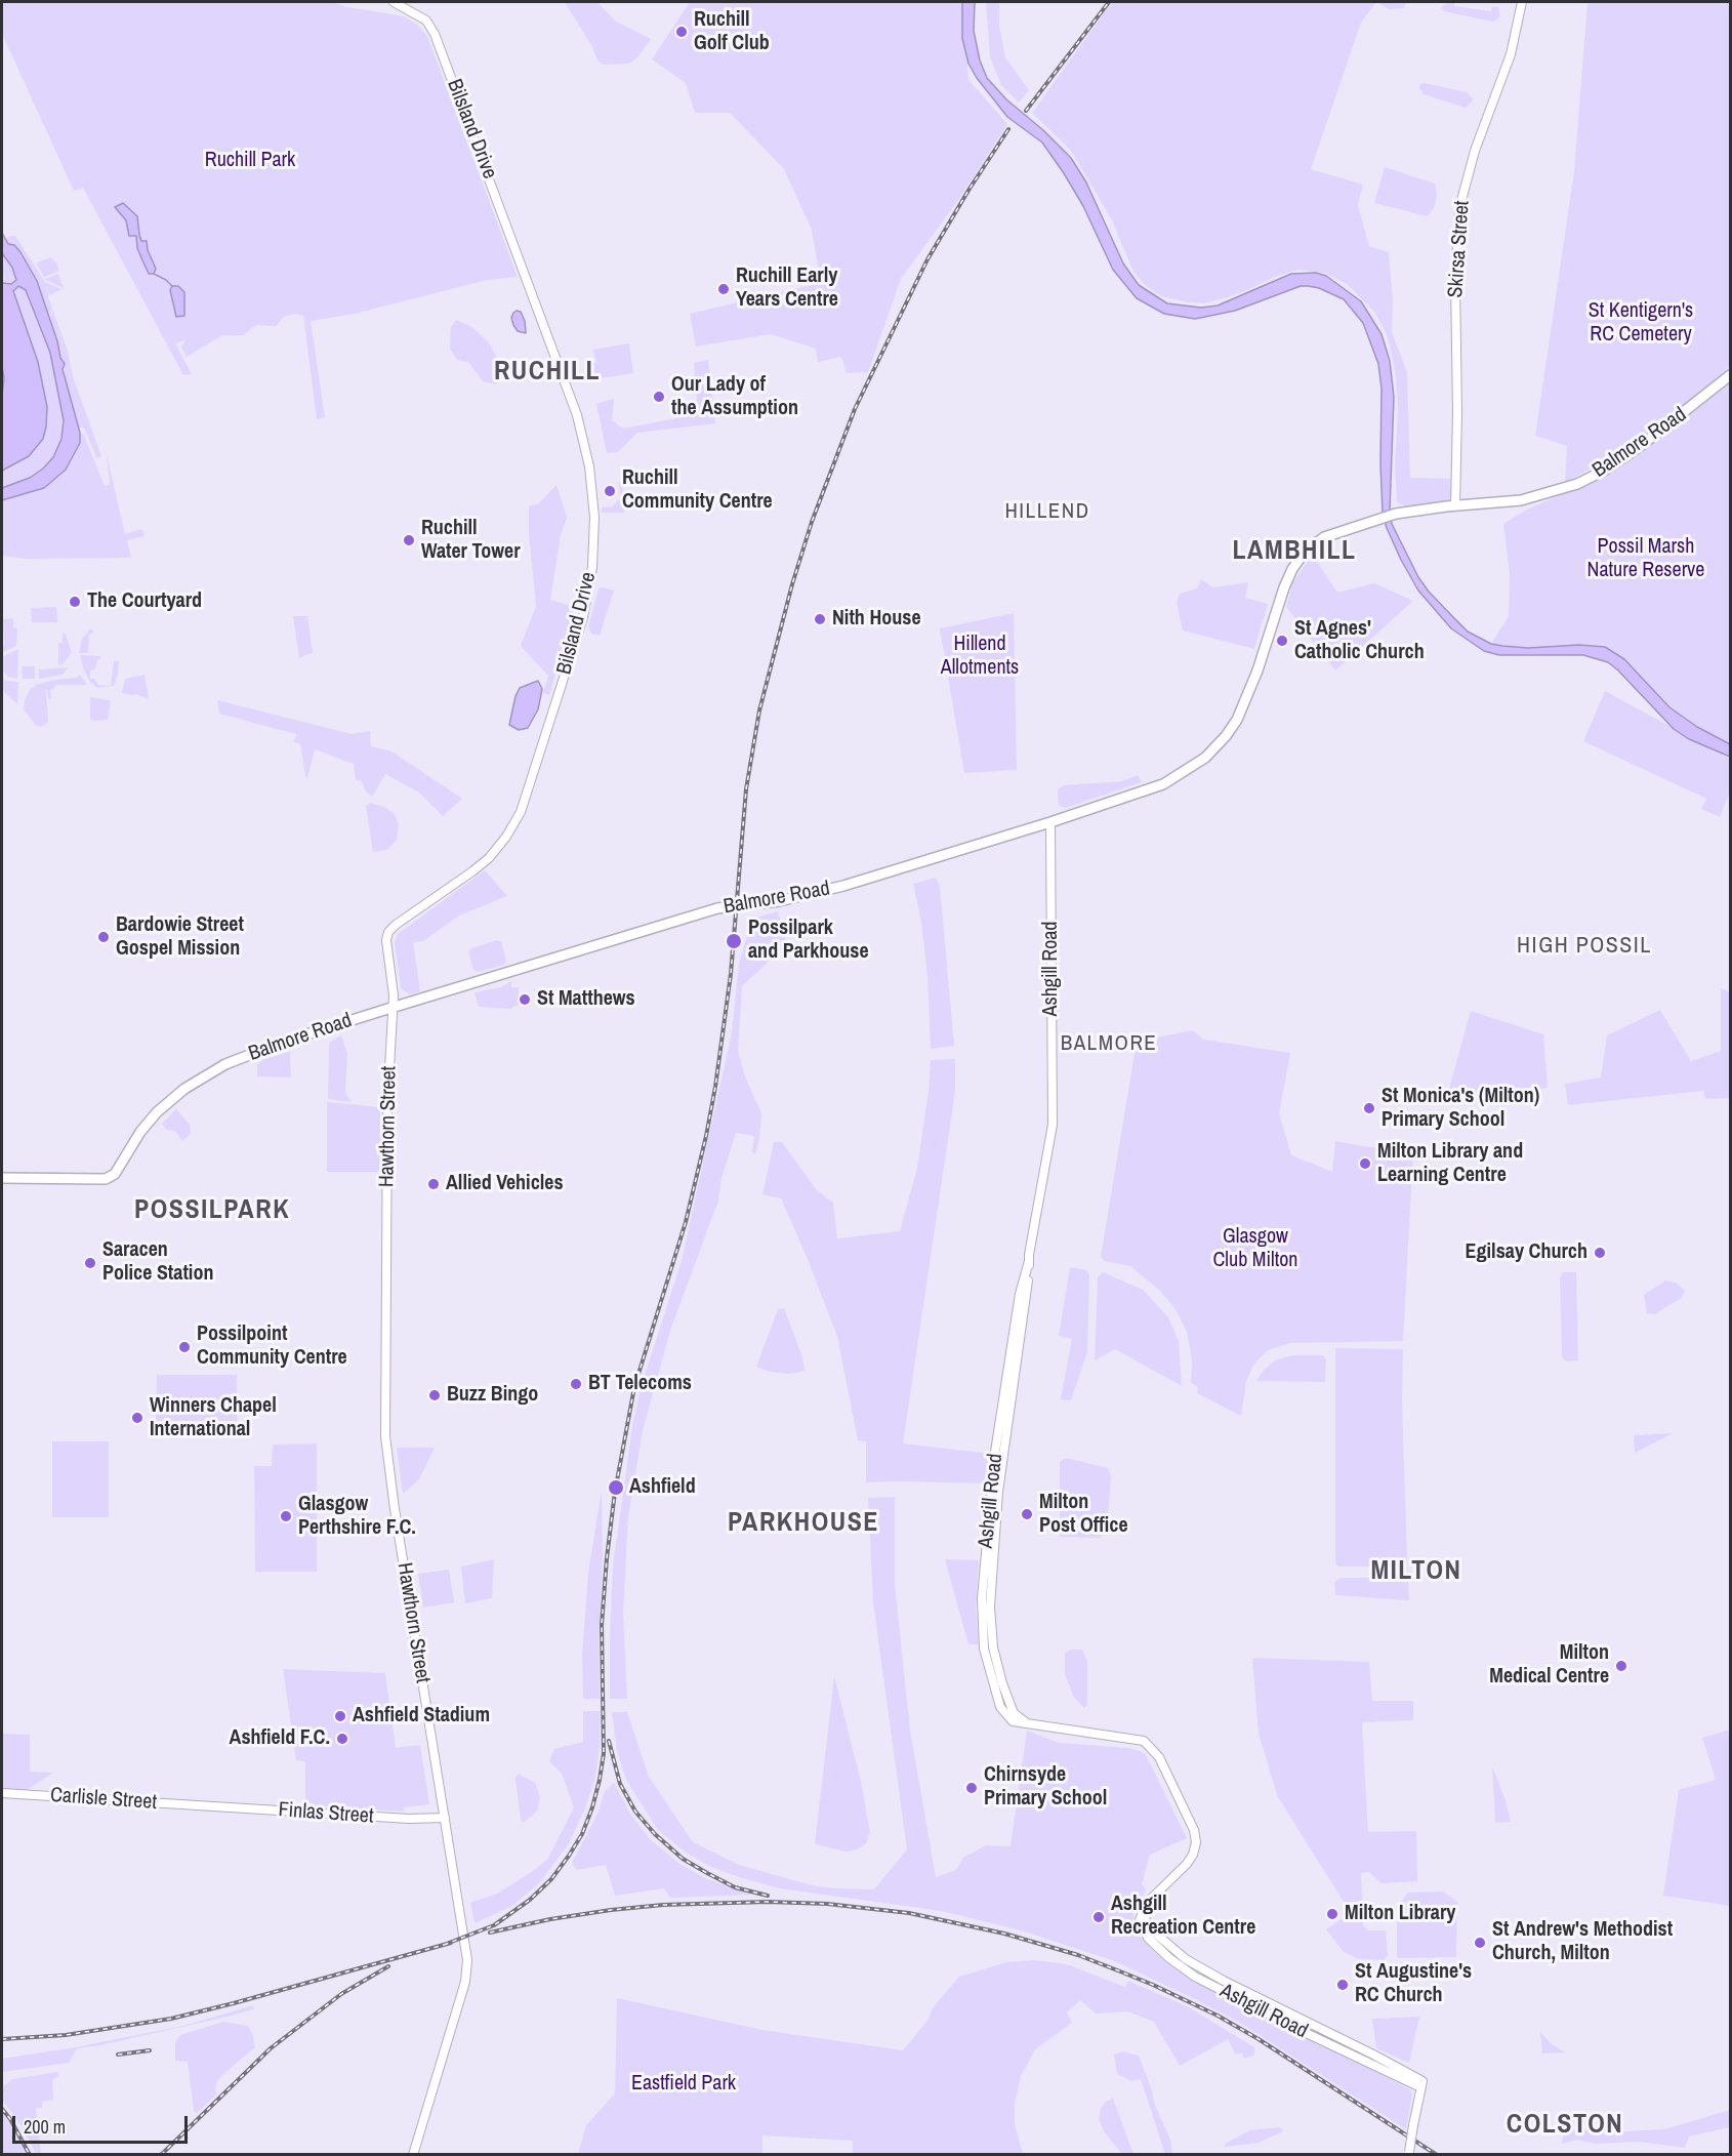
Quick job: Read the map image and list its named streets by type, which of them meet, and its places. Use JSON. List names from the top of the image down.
{
  "streets": {
    "main road": ["Balmore Road"],
    "street": [
      "Bilsland Drive",
      "Skirsa Street",
      "Ashgill Road",
      "Hawthorn Street",
      "Carlisle Street",
      "Finlas Street"
    ]
  },
  "crossings": [
    ["Bilsland Drive", "Hawthorn Street"],
    ["Skirsa Street", "Balmore Road"],
    ["Balmore Road", "Ashgill Road"],
    ["Balmore Road", "Hawthorn Street"],
    ["Hawthorn Street", "Finlas Street"],
    ["Carlisle Street", "Finlas Street"]
  ],
  "districts": [
    "RUCHILL",
    "HILLEND",
    "LAMBHILL",
    "HIGH POSSIL",
    "BALMORE",
    "POSSILPARK",
    "PARKHOUSE",
    "MILTON",
    "COLSTON"
  ],
  "parks": [
    "Ruchill Park",
    "St Kentigern's RC Cemetery",
    "Possil Marsh Nature Reserve",
    "Hillend Allotments",
    "Glasgow Club Milton",
    "Eastfield Park"
  ],
  "places": [
    "Ruchill Golf Club",
    "Ruchill Early Years Centre",
    "Our Lady of the Assumption",
    "Ruchill Community Centre",
    "Ruchill Water Tower",
    "The Courtyard",
    "Nith House",
    "St Agnes' Catholic Church",
    "Bardowie Street Gospel Mission",
    "Possilpark and Parkhouse",
    "St Matthews",
    "St Monica's (Milton) Primary School",
    "Milton Library and Learning Centre",
    "Allied Vehicles",
    "Egilsay Church",
    "Saracen Police Station",
    "Possilpoint Community Centre",
    "BT Telecoms",
    "Buzz Bingo",
    "Winners Chapel International",
    "Ashfield",
    "Milton Post Office",
    "Glasgow Perthshire F.C.",
    "Milton Medical Centre",
    "Ashfield Stadium",
    "Ashfield F.C.",
    "Chirnsyde Primary School",
    "Milton Library",
    "Ashgill Recreation Centre",
    "St Andrew's Methodist Church, Milton",
    "St Augustine's RC Church"
  ],
  "scale_bar": "200 m"
}
